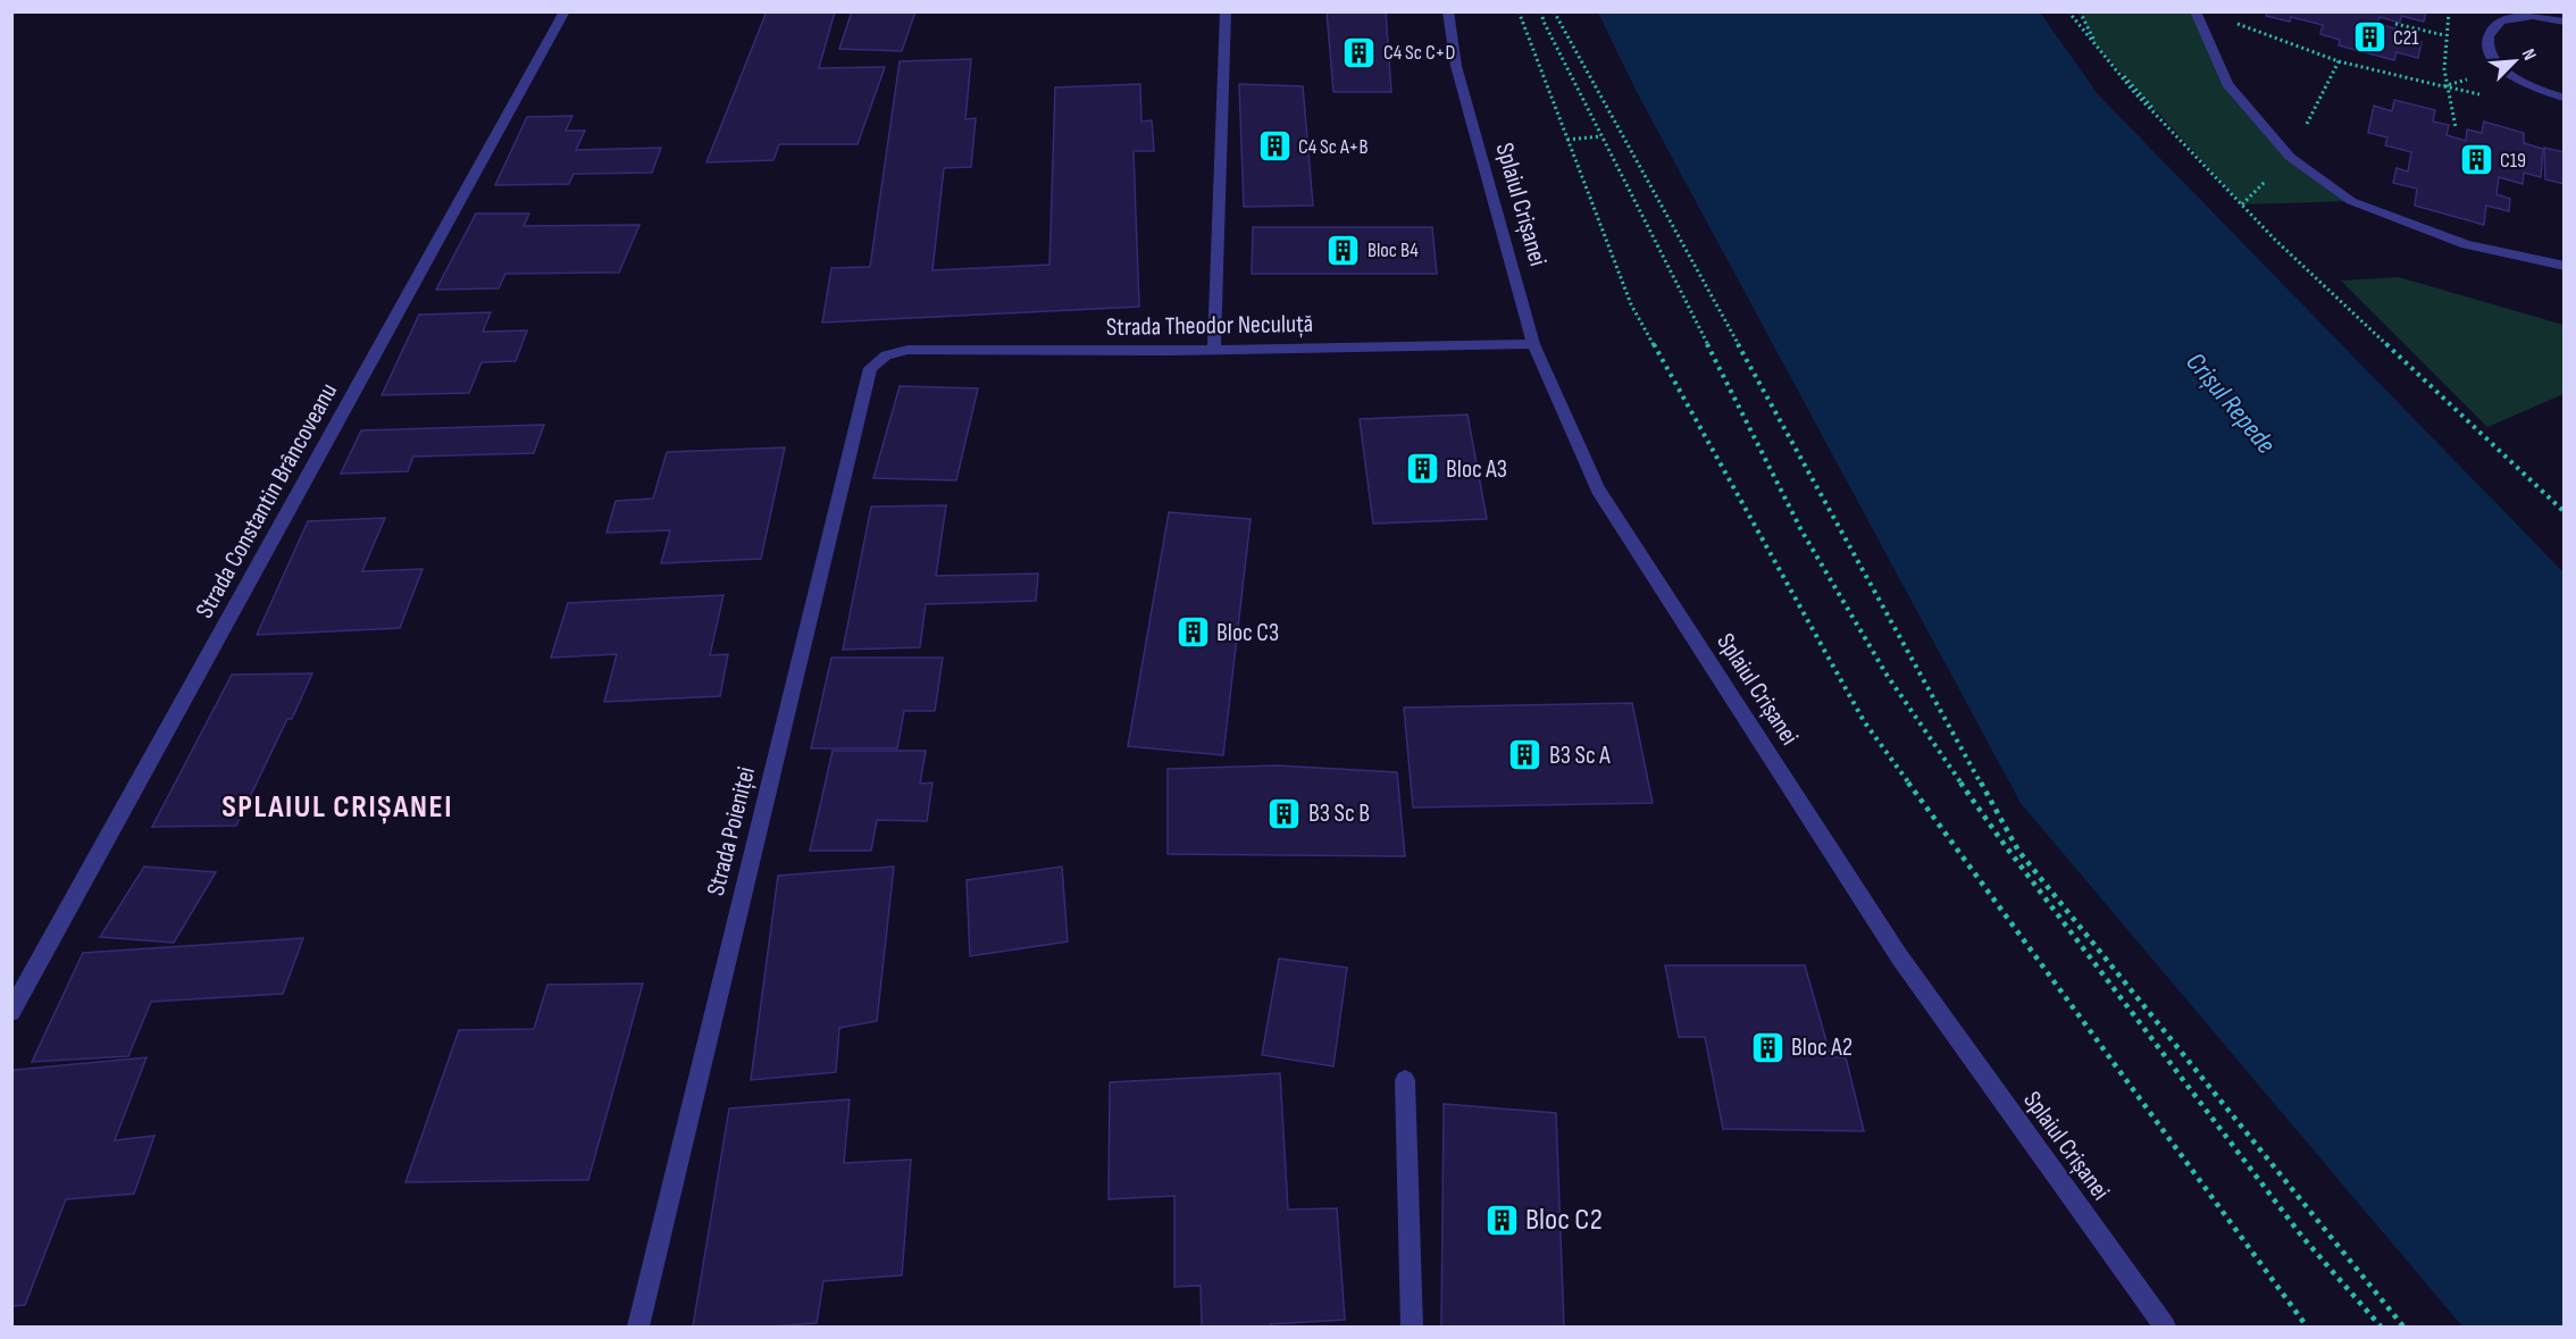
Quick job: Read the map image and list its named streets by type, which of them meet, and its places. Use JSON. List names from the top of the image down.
{
  "streets": {
    "street": [
      "Splaiul Crișanei",
      "Strada Theodor Neculuță",
      "Strada Constantin Brâncoveanu",
      "Strada Poieniței"
    ]
  },
  "crossings": [
    ["Splaiul Crișanei", "Strada Theodor Neculuță"],
    ["Strada Theodor Neculuță", "Strada Poieniței"]
  ],
  "districts": ["SPLAIUL CRIȘANEI"],
  "water": ["Crișul Repede"],
  "places": {
    "building": [
      "C21",
      "C4 Sc C+D",
      "C4 Sc A+B",
      "C19",
      "Bloc B4",
      "Bloc A3",
      "Bloc C3",
      "B3 Sc A",
      "B3 Sc B",
      "Bloc A2",
      "Bloc C2"
    ]
  },
  "north": "top right"
}
